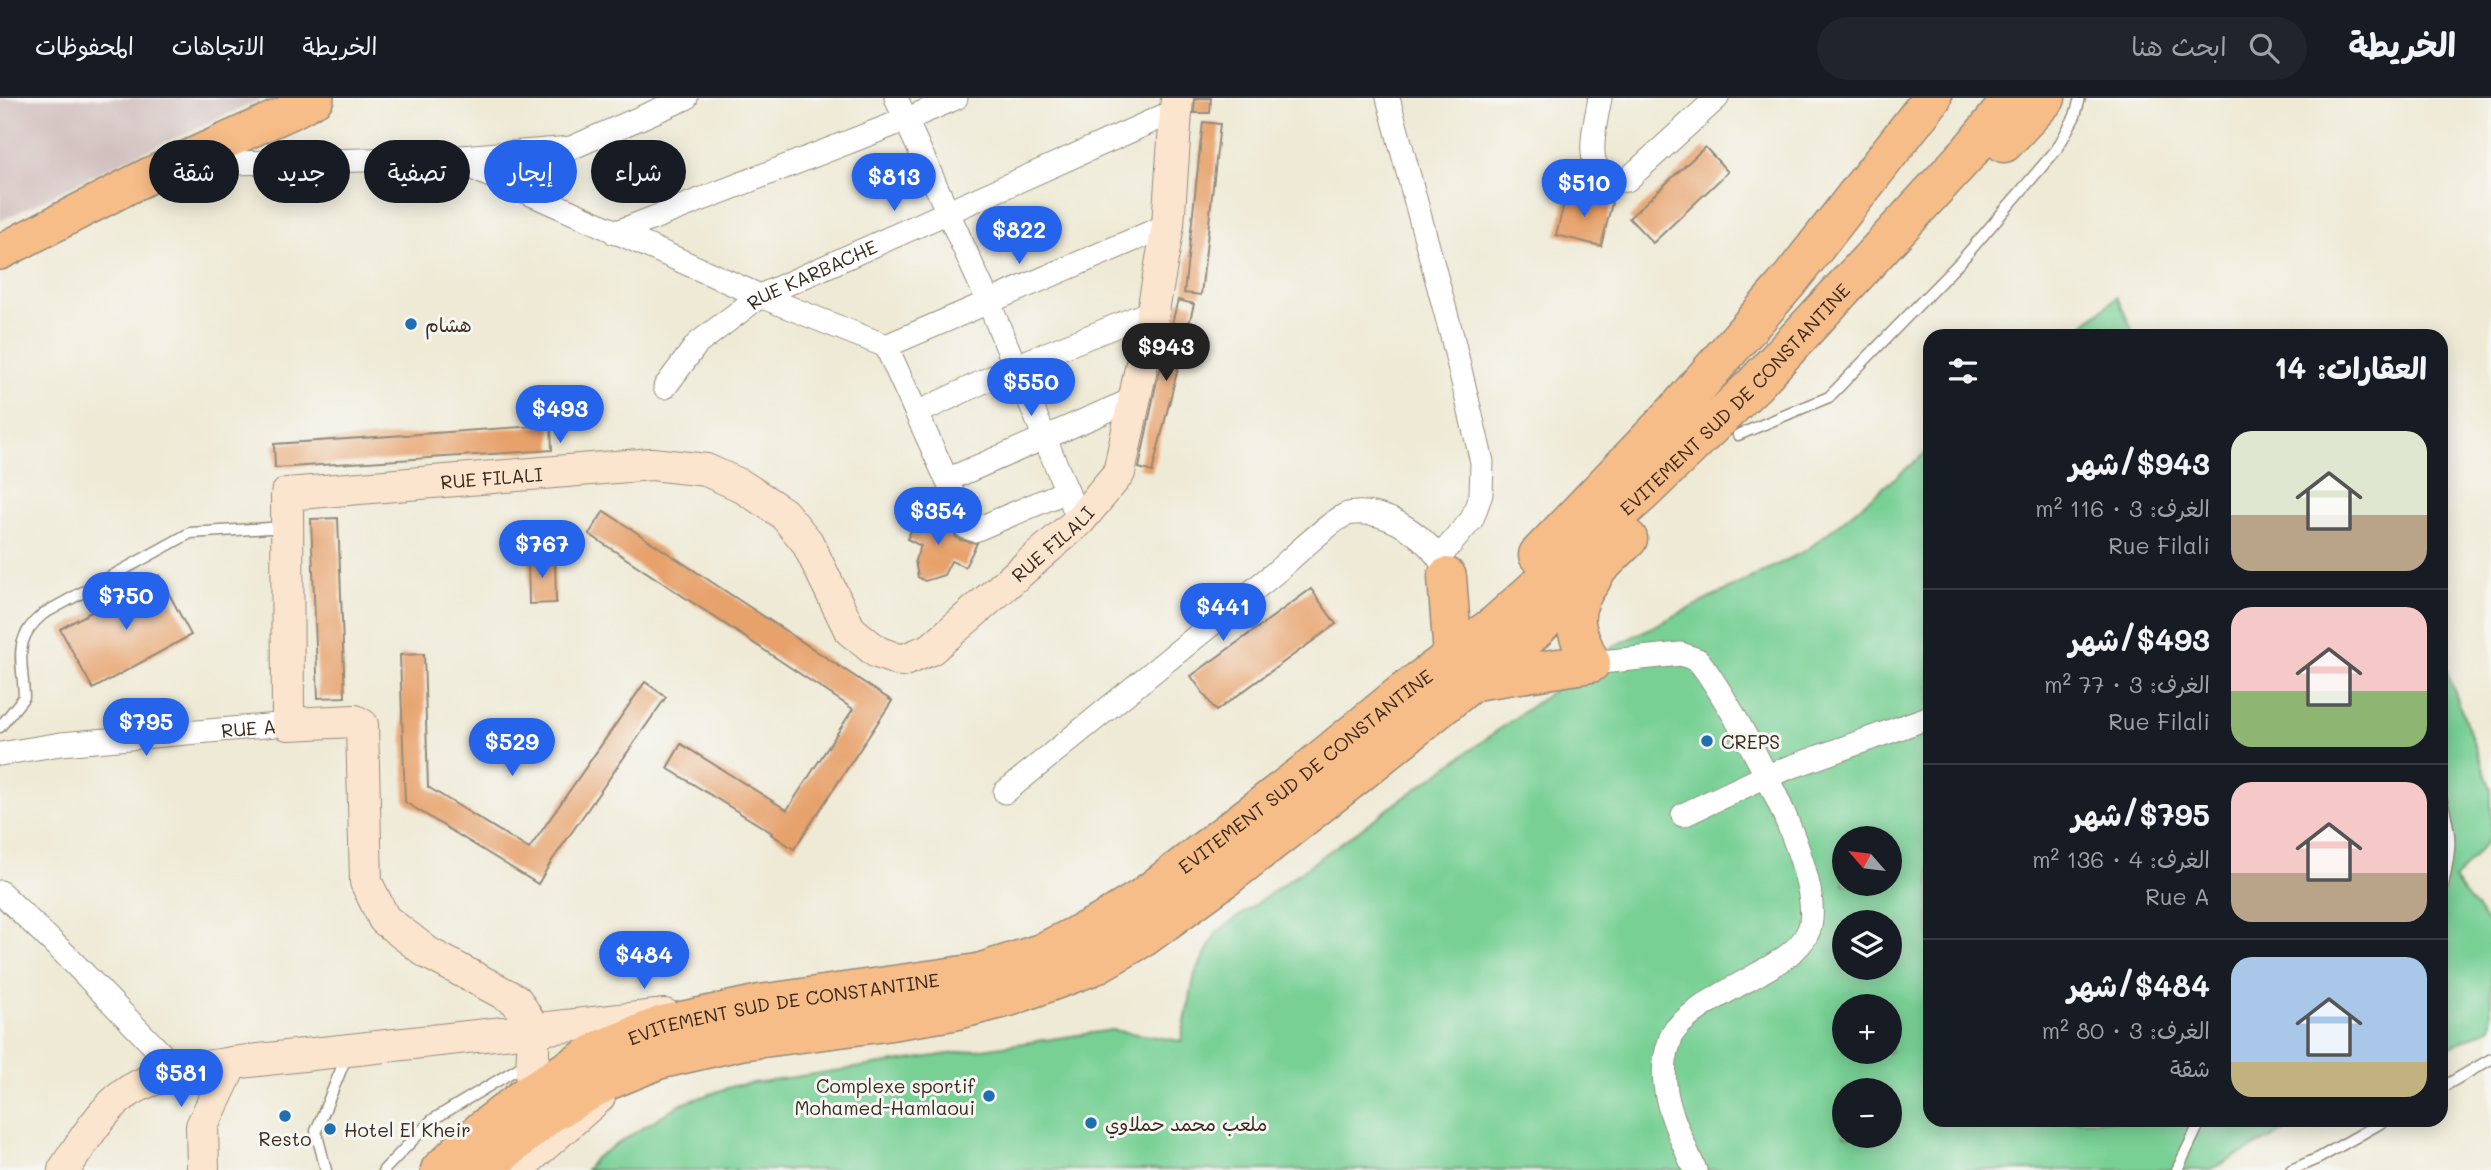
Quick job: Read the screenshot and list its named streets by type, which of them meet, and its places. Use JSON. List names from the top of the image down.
{
  "streets": {
    "highway": ["EVITEMENT SUD DE CONSTANTINE"],
    "street": ["RUE KARBACHE", "RUE FILALI", "RUE A"]
  },
  "crossings": [
    ["RUE KARBACHE", "RUE FILALI"],
    ["RUE FILALI", "RUE A"]
  ],
  "places": [
    "هشام",
    "CREPS",
    "Complexe sportif Mohamed-Hamlaoui",
    "Resto",
    "ملعب محمد حملاوي",
    "Hotel El Kheir"
  ],
  "north": "top left",
  "page": {
    "header": "الخريطة",
    "search": "ابحث هنا",
    "nav": ["الخريطة", "الاتجاهات", "المحفوظات"],
    "chip": [
      "شراء",
      "إيجار",
      "تصفية",
      "جديد",
      "شقة"
    ],
    "price": [
      "$813",
      "$510",
      "$822",
      "$943",
      "$550",
      "$493",
      "$354",
      "$767",
      "$750",
      "$441",
      "$795",
      "$529",
      "$484",
      "$581"
    ],
    "heading": "العقارات: 14",
    "list": [
      {
        "name": "$943/شهر",
        "note": "الغرف: 3 · 116 m² · Rue Filali"
      },
      {
        "name": "$493/شهر",
        "note": "الغرف: 3 · 77 m² · Rue Filali"
      },
      {
        "name": "$795/شهر",
        "note": "الغرف: 4 · 136 m² · Rue A"
      },
      {
        "name": "$484/شهر",
        "note": "الغرف: 3 · 80 m² · شقة"
      }
    ],
    "map_buttons": ["+", "−"]
  }
}
